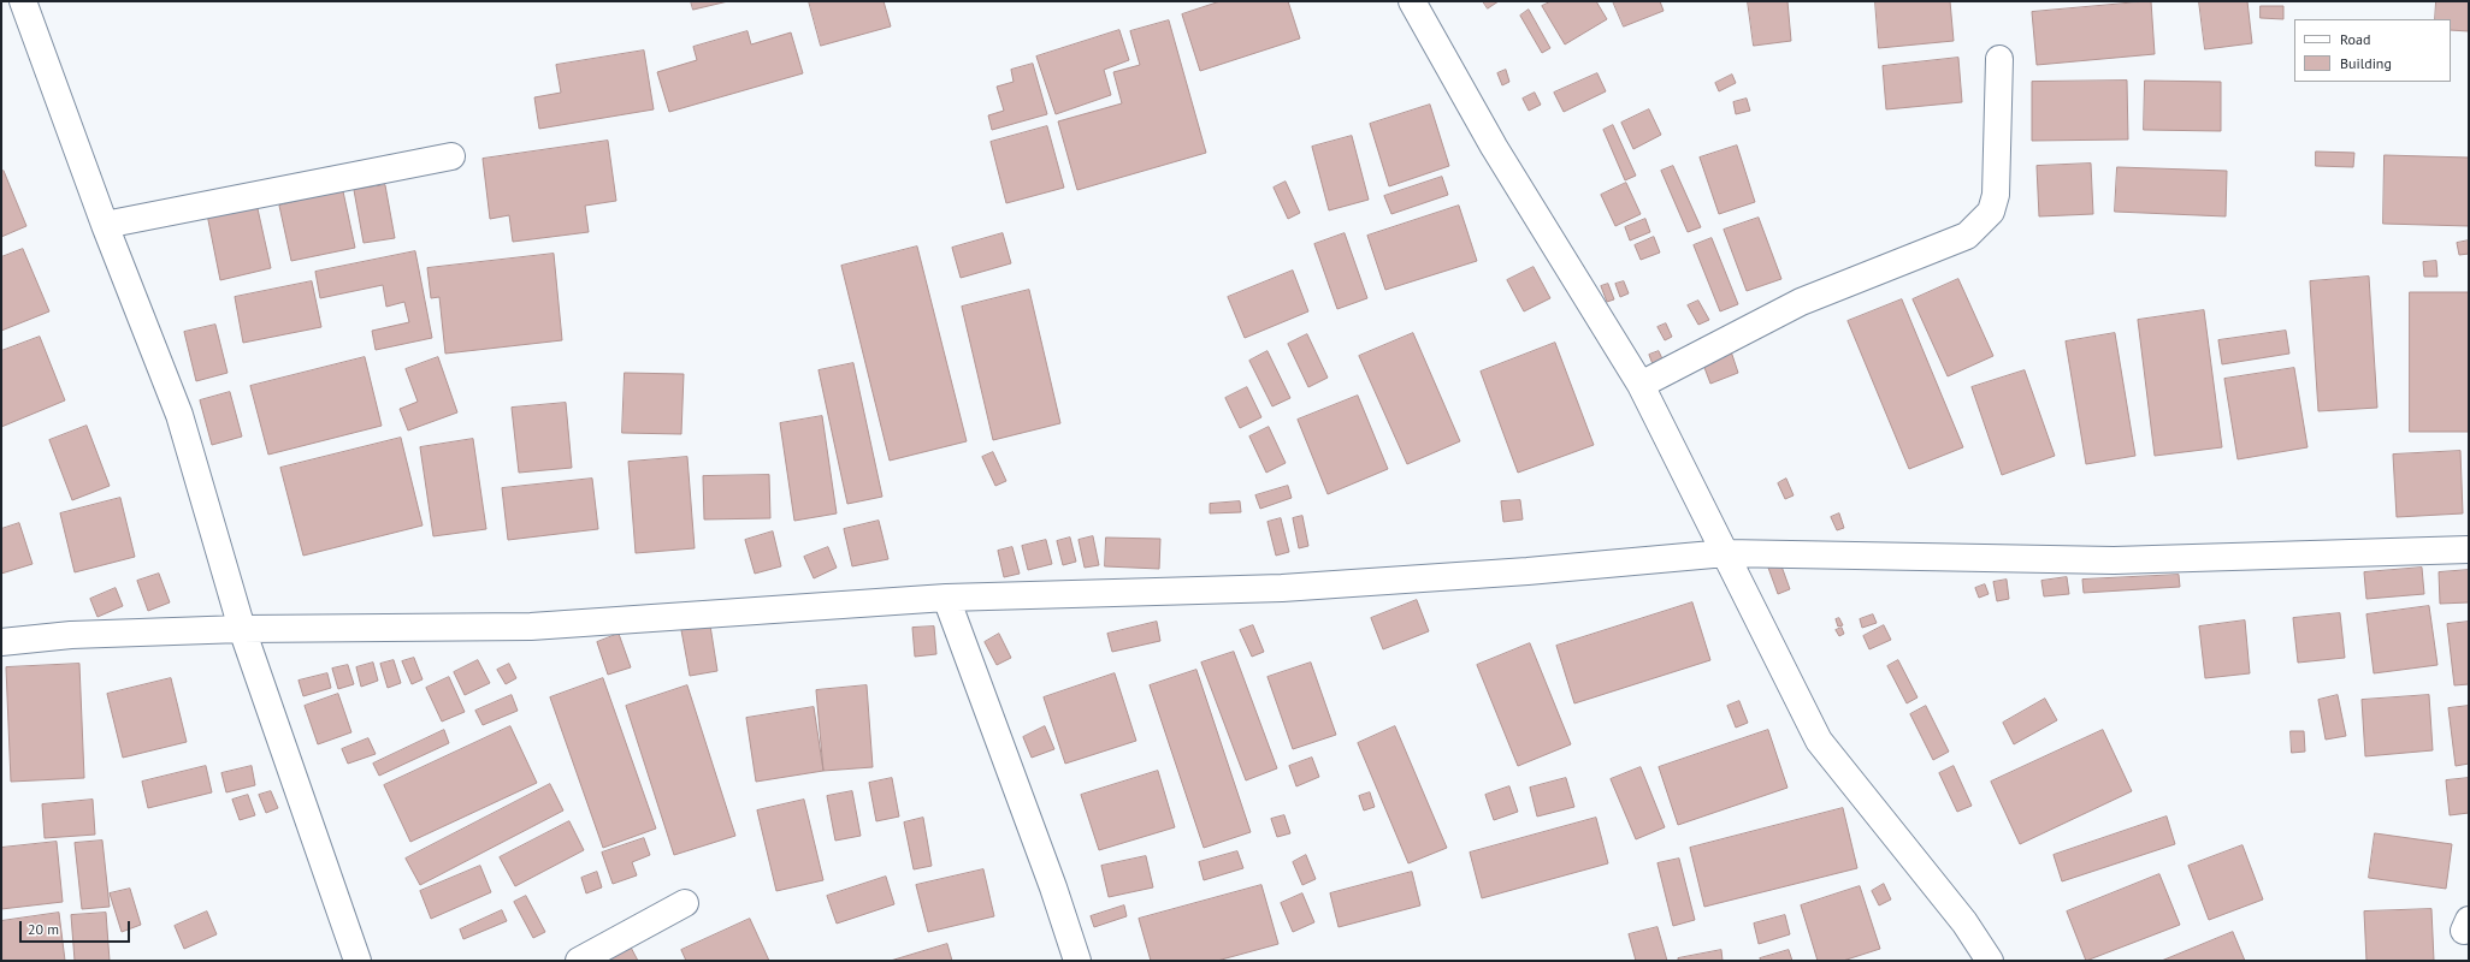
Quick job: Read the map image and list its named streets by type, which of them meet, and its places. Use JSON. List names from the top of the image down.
{
  "legend": ["Road", "Building"],
  "scale_bar": "20 m"
}
